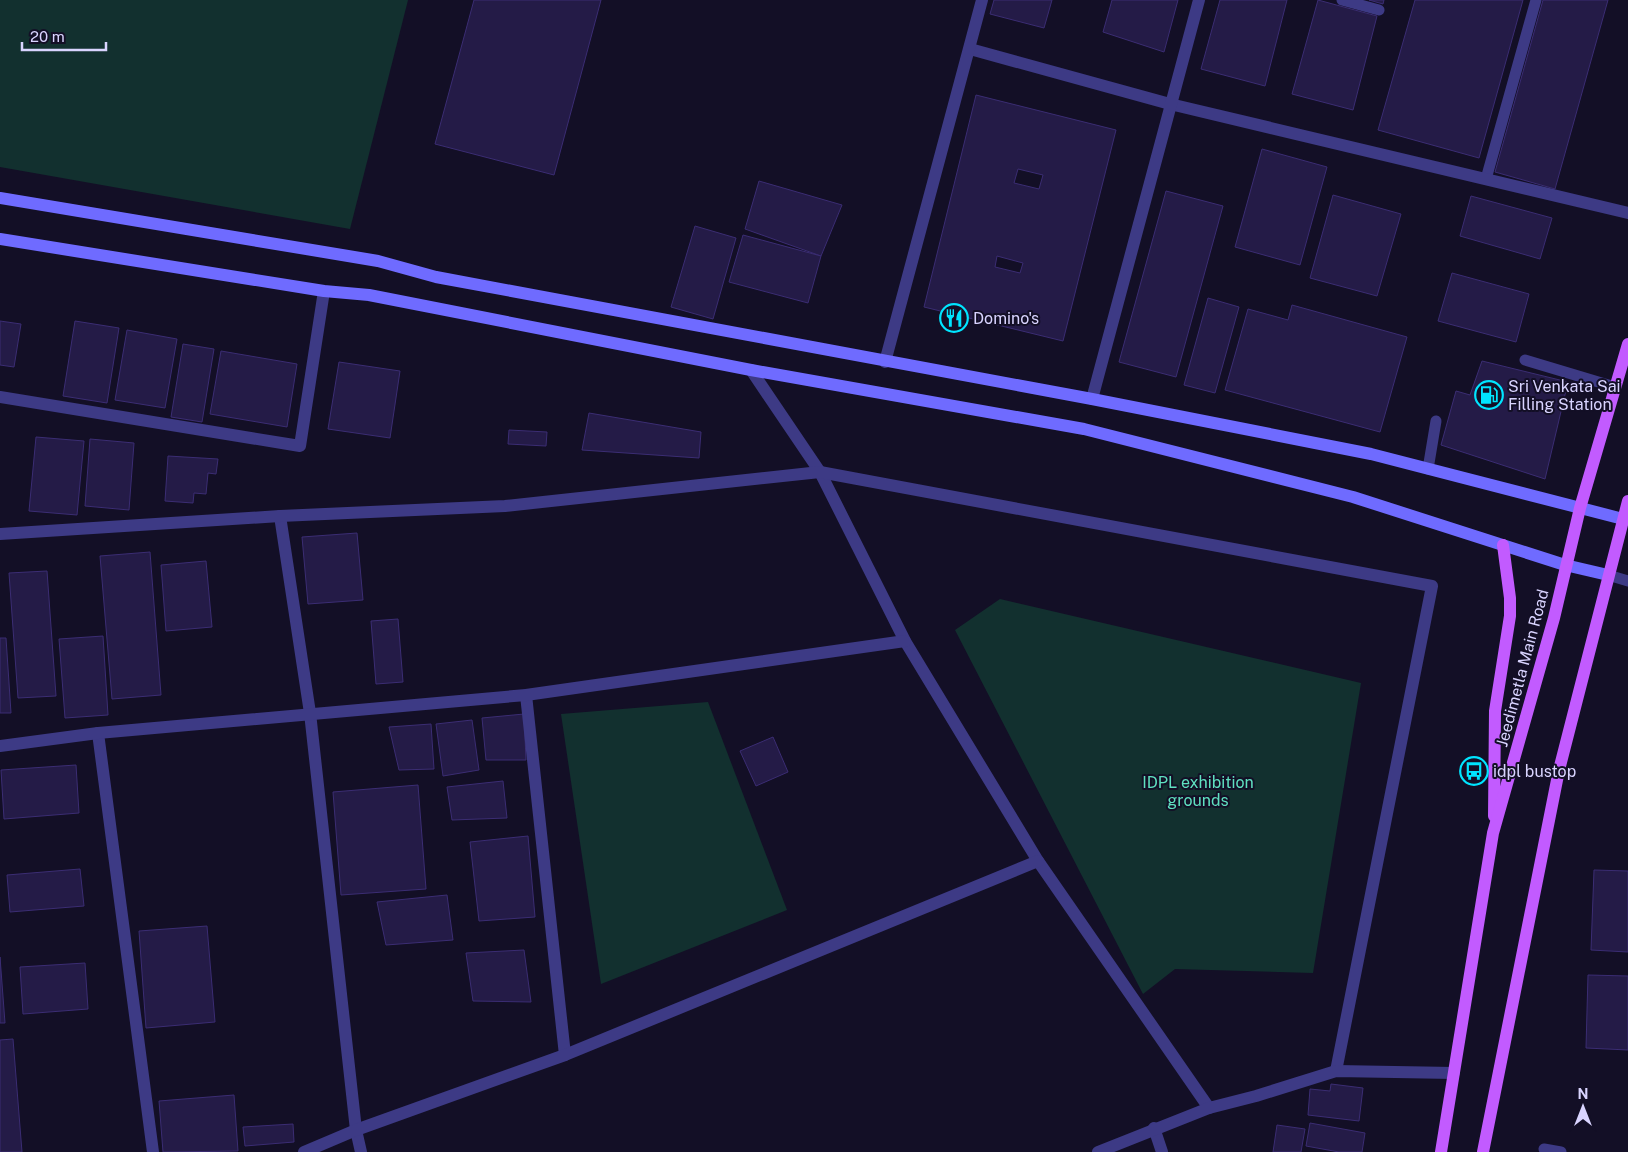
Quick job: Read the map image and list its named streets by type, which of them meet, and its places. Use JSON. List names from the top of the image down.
{
  "streets": {
    "main road": ["Jeedimetla Main Road"]
  },
  "parks": ["IDPL exhibition grounds"],
  "places": {
    "restaurant": ["Domino's"],
    "fuel station": ["Sri Venkata Sai Filling Station"],
    "bus stop": ["idpl bustop"]
  },
  "scale_bar": "20 m",
  "north": "top"
}
